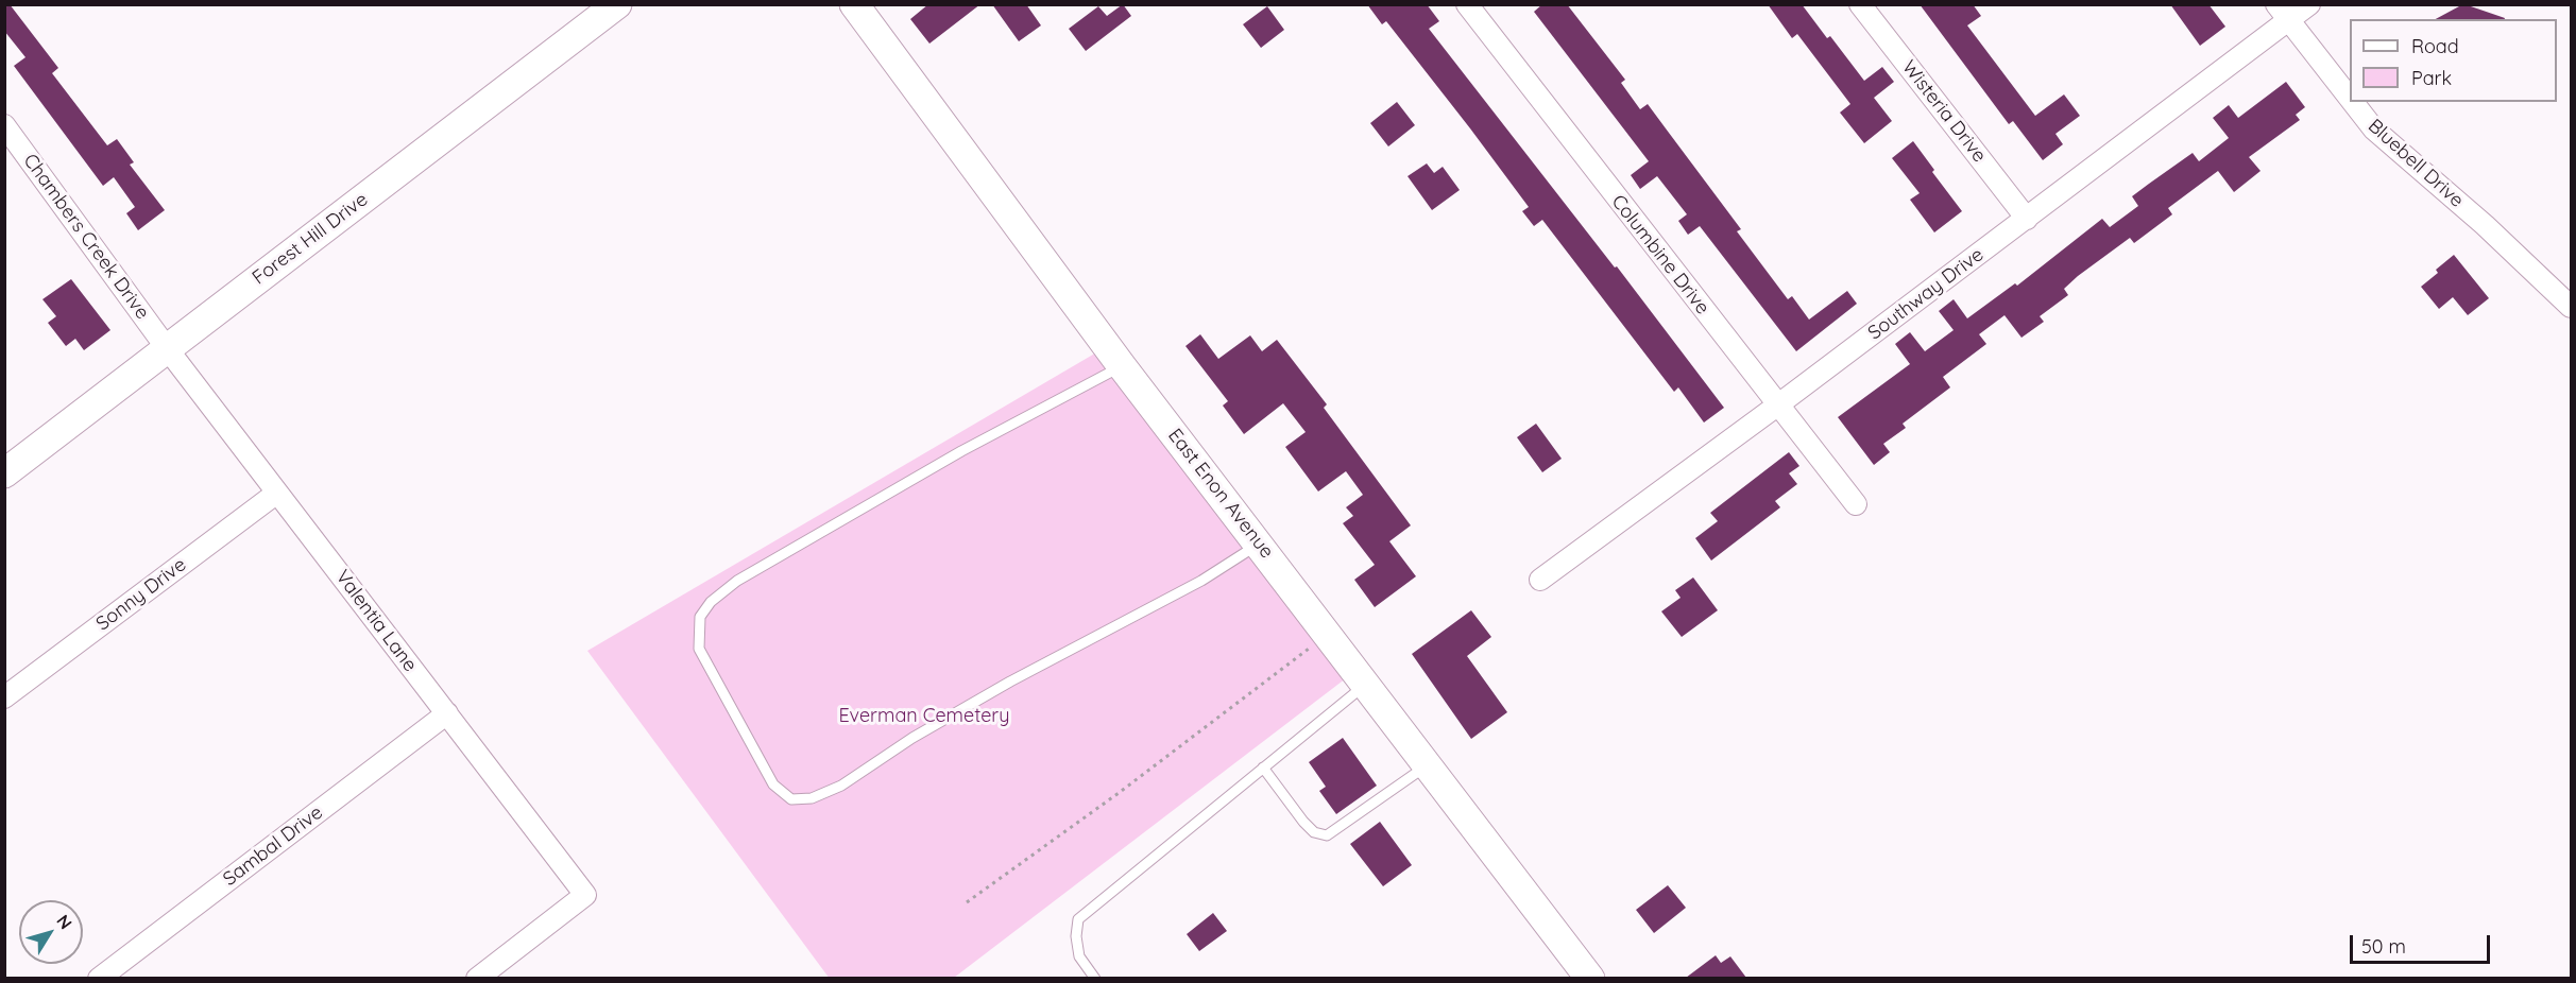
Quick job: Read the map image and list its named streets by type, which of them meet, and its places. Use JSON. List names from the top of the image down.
{
  "streets": {
    "street": [
      "Wisteria Drive",
      "Bluebell Drive",
      "Chambers Creek Drive",
      "Forest Hill Drive",
      "Columbine Drive",
      "Southway Drive",
      "East Enon Avenue",
      "Sonny Drive",
      "Valentia Lane",
      "Sambal Drive"
    ]
  },
  "crossings": [
    ["Wisteria Drive", "Southway Drive"],
    ["Bluebell Drive", "Southway Drive"],
    ["Chambers Creek Drive", "Forest Hill Drive"],
    ["Chambers Creek Drive", "Valentia Lane"],
    ["Forest Hill Drive", "Valentia Lane"],
    ["Columbine Drive", "Southway Drive"],
    ["Sonny Drive", "Valentia Lane"],
    ["Valentia Lane", "Sambal Drive"]
  ],
  "parks": ["Everman Cemetery"],
  "legend": ["Road", "Park"],
  "scale_bar": "50 m",
  "north": "top right"
}
